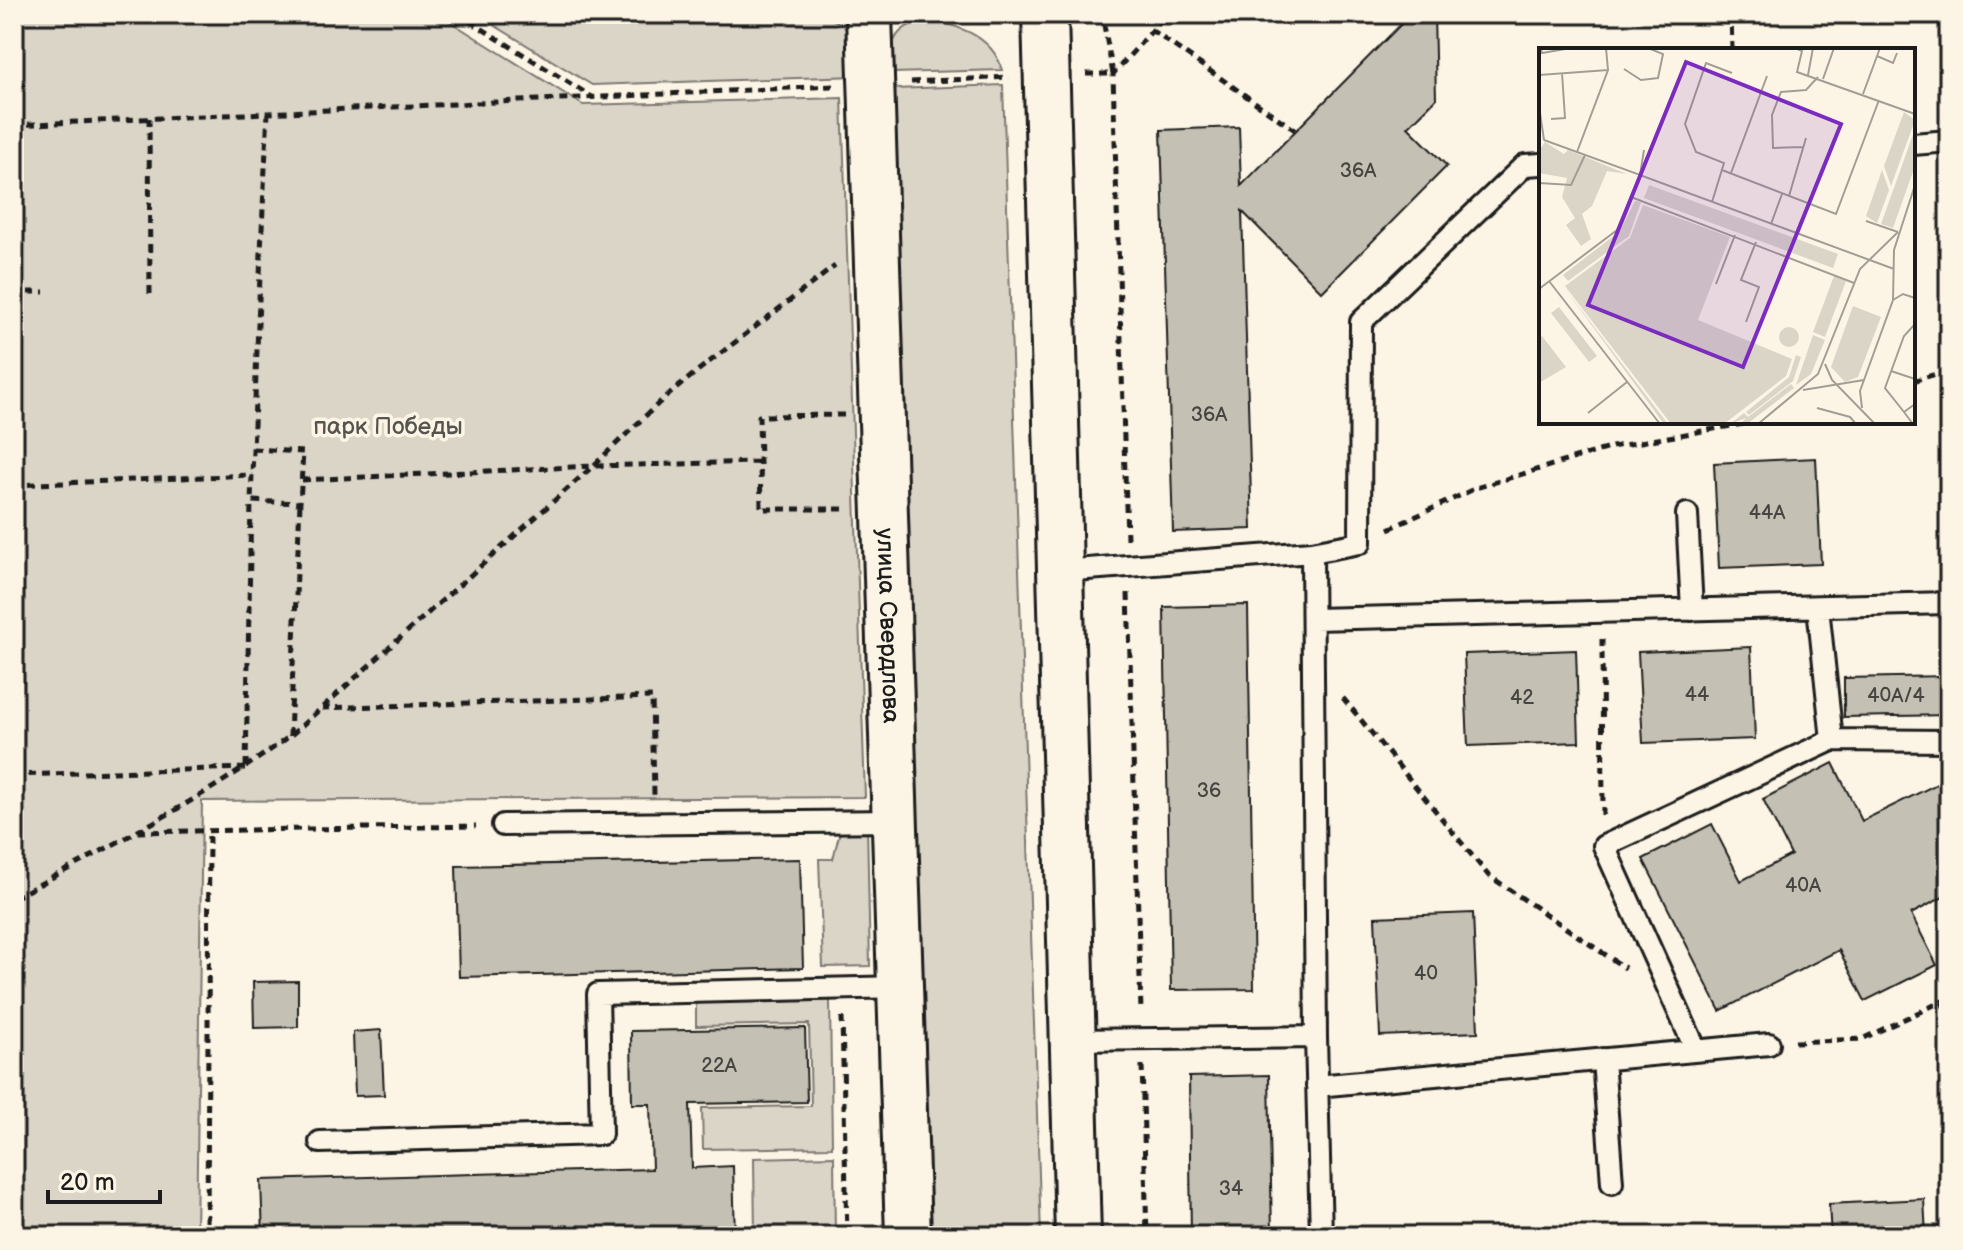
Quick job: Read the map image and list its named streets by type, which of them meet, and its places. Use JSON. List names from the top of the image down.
{
  "streets": {
    "main road": ["улица Свердлова"]
  },
  "parks": ["парк Победы"],
  "house_numbers": [
    "36А",
    "36А",
    "44А",
    "44",
    "40А/4",
    "42",
    "36",
    "40А",
    "40",
    "22А",
    "34"
  ],
  "scale_bar": "20 m"
}
